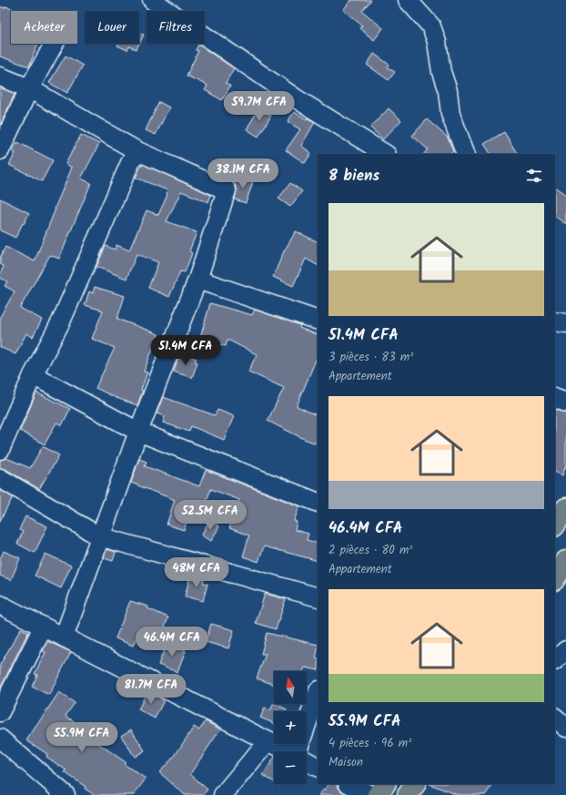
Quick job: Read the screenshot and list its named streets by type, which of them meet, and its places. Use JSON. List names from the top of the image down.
{
  "north": "top",
  "page": {
    "chip": ["Acheter", "Louer", "Filtres"],
    "price": [
      "59.7M CFA",
      "38.1M CFA",
      "51.4M CFA",
      "52.5M CFA",
      "48M CFA",
      "46.4M CFA",
      "81.7M CFA",
      "55.9M CFA"
    ],
    "heading": "8 biens",
    "list": [
      {
        "name": "51.4M CFA",
        "note": "3 pièces · 83 m² · Appartement"
      },
      {
        "name": "46.4M CFA",
        "note": "2 pièces · 80 m² · Appartement"
      },
      {
        "name": "55.9M CFA",
        "note": "4 pièces · 96 m² · Maison"
      }
    ],
    "map_buttons": ["+", "−"]
  }
}
